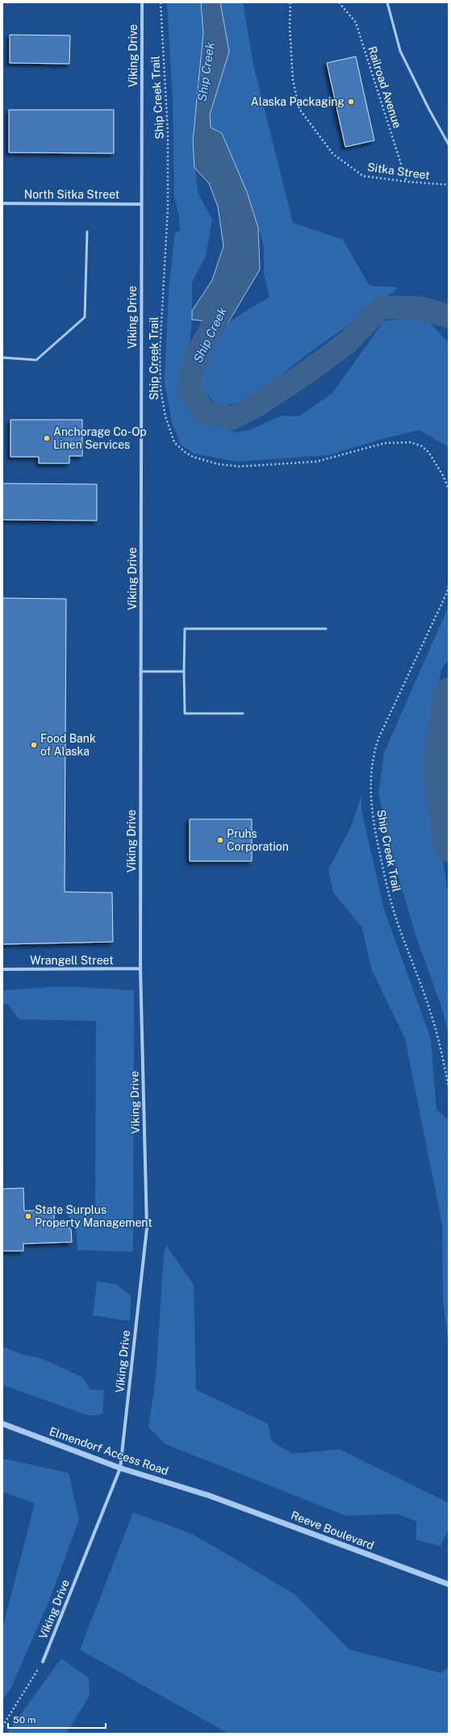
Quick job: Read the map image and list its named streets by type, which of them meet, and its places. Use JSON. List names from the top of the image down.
{
  "streets": {
    "street": [
      "Viking Drive",
      "North Sitka Street",
      "Wrangell Street",
      "Elmendorf Access Road",
      "Reeve Boulevard"
    ],
    "path": ["Railroad Avenue", "Ship Creek Trail", "Sitka Street"]
  },
  "crossings": [
    ["Viking Drive", "North Sitka Street"],
    ["Viking Drive", "Wrangell Street"],
    ["Viking Drive", "Elmendorf Access Road"],
    ["Railroad Avenue", "Sitka Street"],
    ["Elmendorf Access Road", "Reeve Boulevard"]
  ],
  "water": ["Ship Creek"],
  "places": [
    "Alaska Packaging",
    "Anchorage Co-Op Linen Services",
    "Food Bank of Alaska",
    "Pruhs Corporation",
    "State Surplus Property Management"
  ],
  "scale_bar": "50 m"
}
